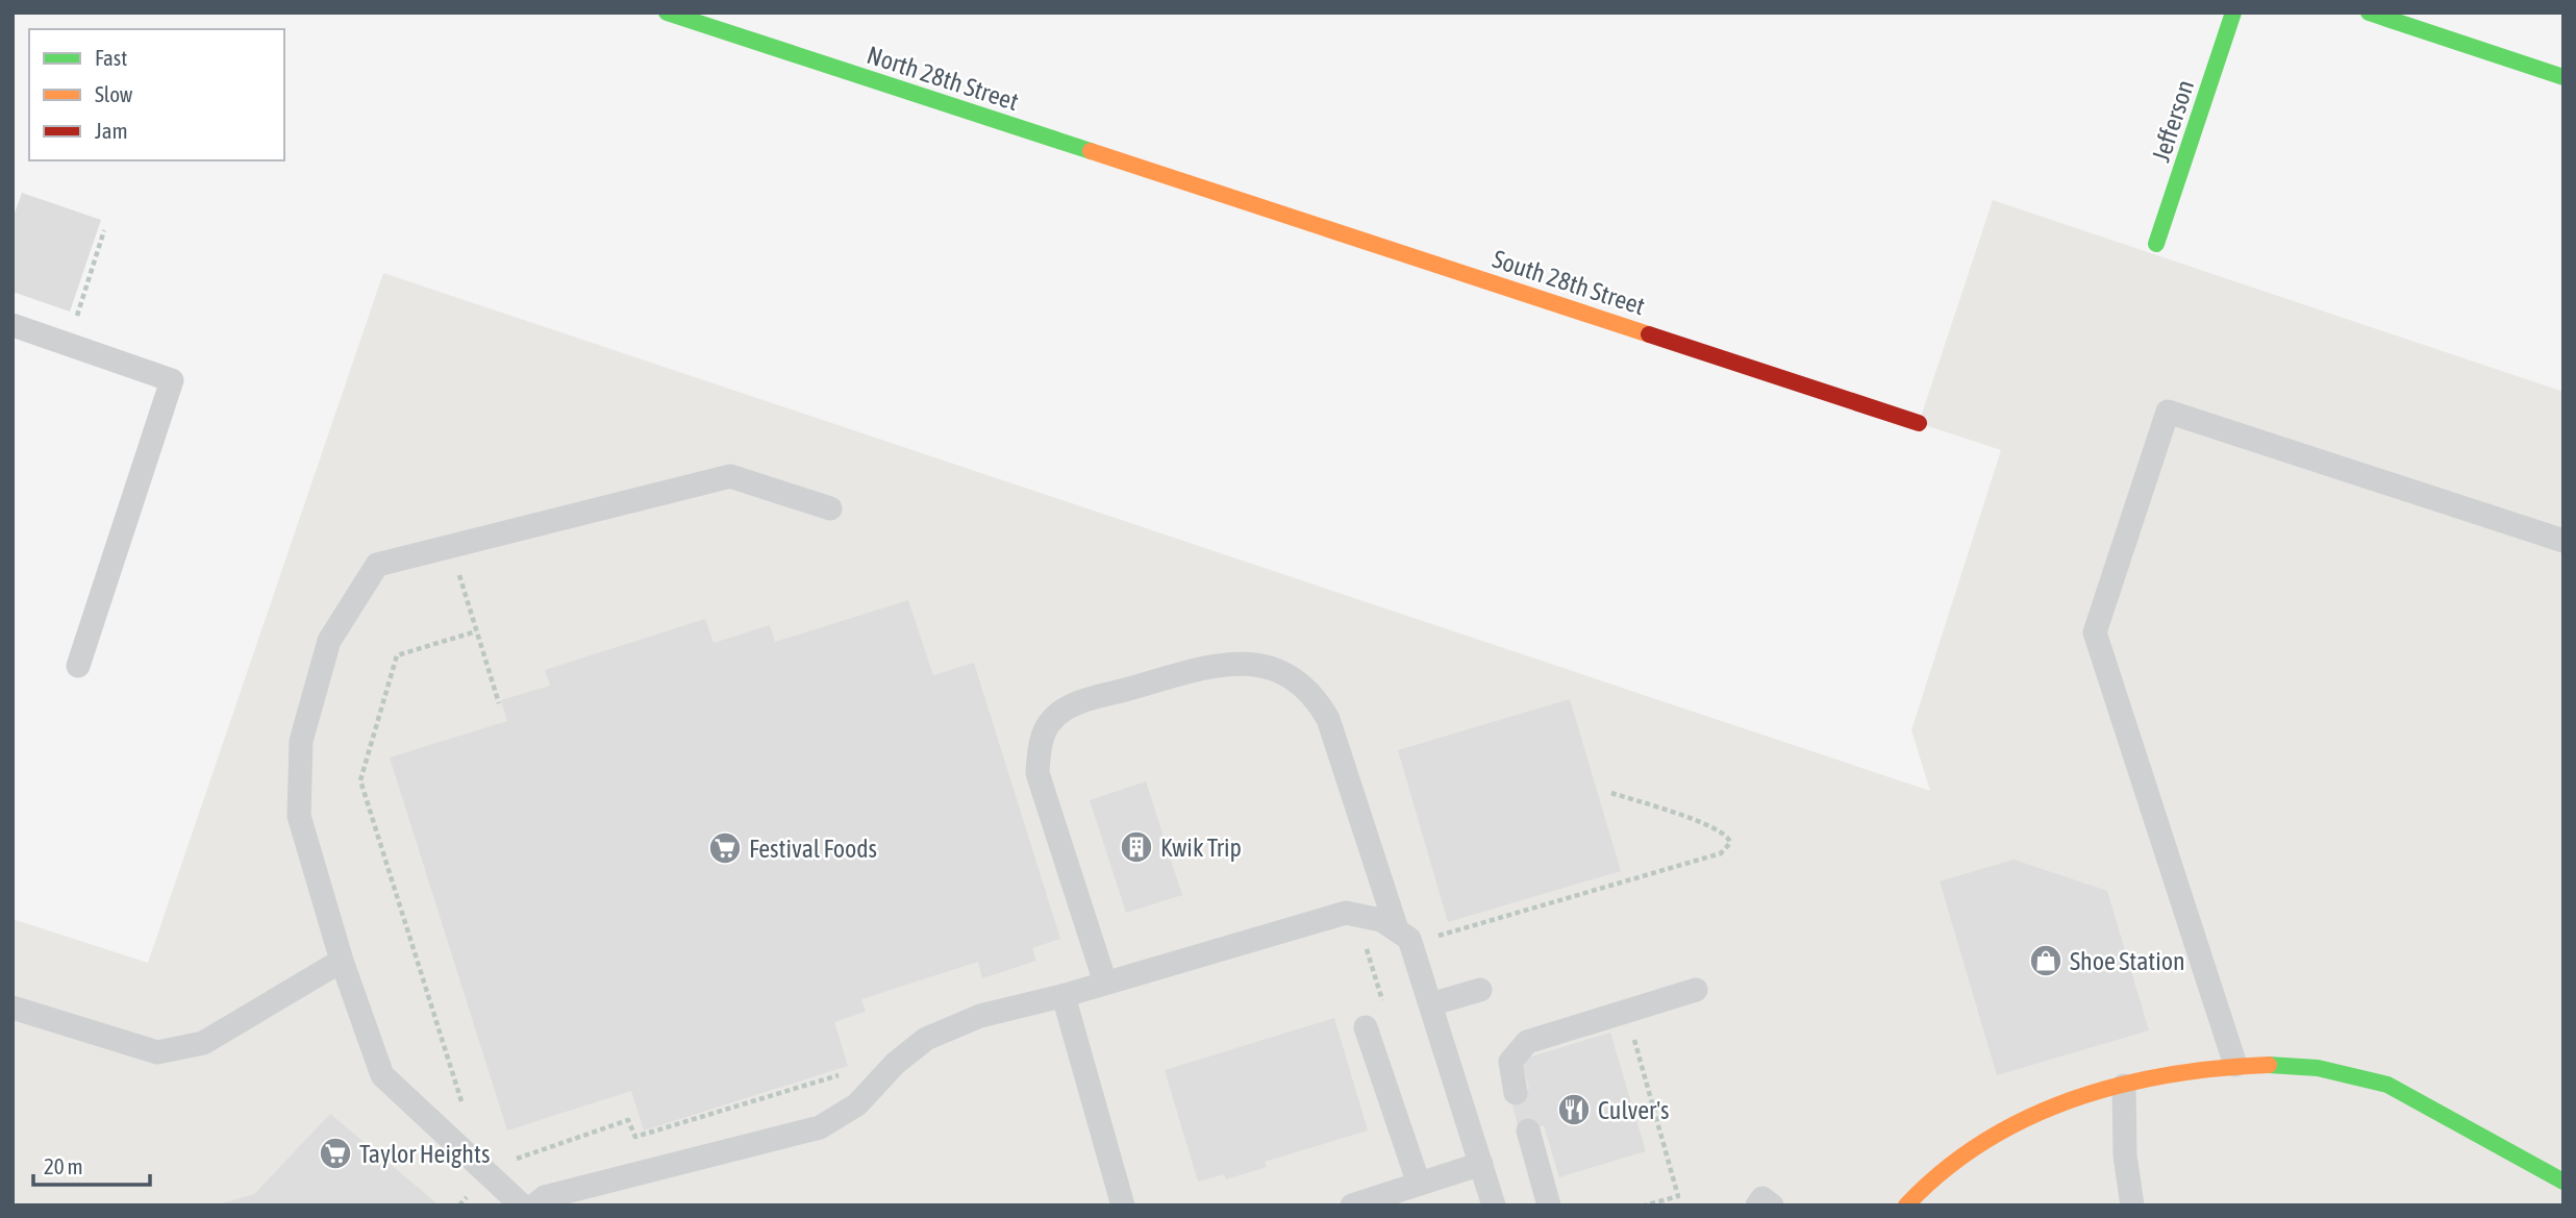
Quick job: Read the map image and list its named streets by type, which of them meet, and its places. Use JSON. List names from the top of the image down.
{
  "streets": {
    "street": ["North 28th Street", "Jefferson", "South 28th Street"]
  },
  "crossings": [
    ["North 28th Street", "South 28th Street"]
  ],
  "places": {
    "building": ["Kwik Trip"],
    "supermarket": ["Festival Foods", "Taylor Heights"],
    "shop": ["Shoe Station"],
    "restaurant": ["Culver's"]
  },
  "legend": ["Fast", "Slow", "Jam"],
  "scale_bar": "20 m"
}
